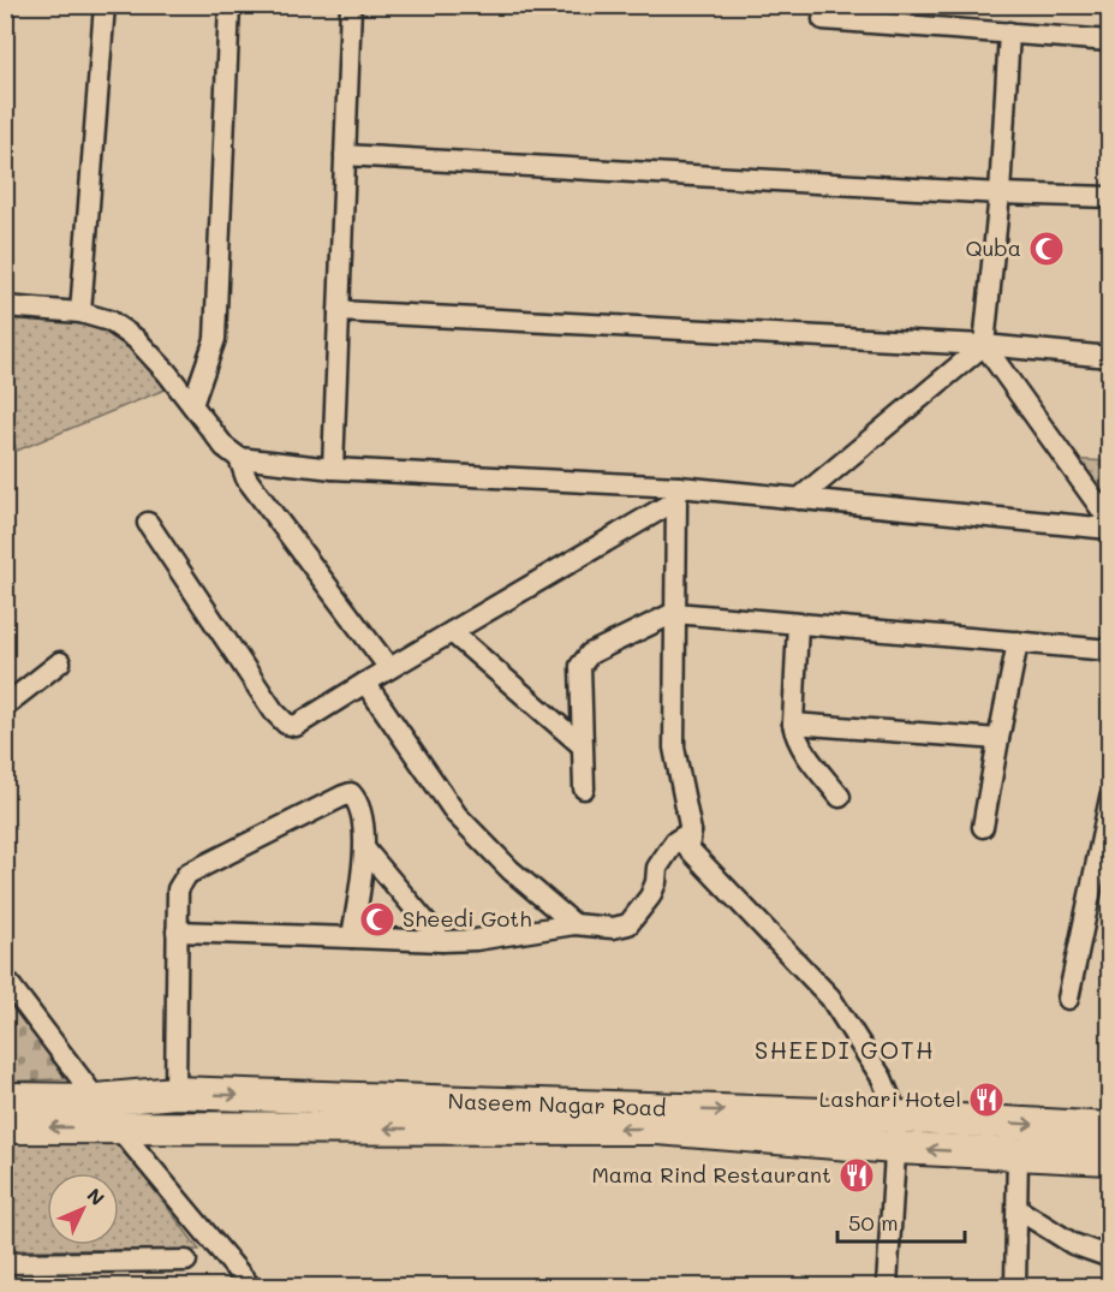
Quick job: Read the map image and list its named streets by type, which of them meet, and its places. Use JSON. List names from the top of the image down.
{
  "streets": {
    "main road": ["Naseem Nagar Road"]
  },
  "districts": ["SHEEDI GOTH"],
  "places": {
    "mosque": ["Quba", "Sheedi Goth"],
    "restaurant": ["Lashari Hotel", "Mama Rind Restaurant"]
  },
  "scale_bar": "50 m",
  "north": "top right"
}
